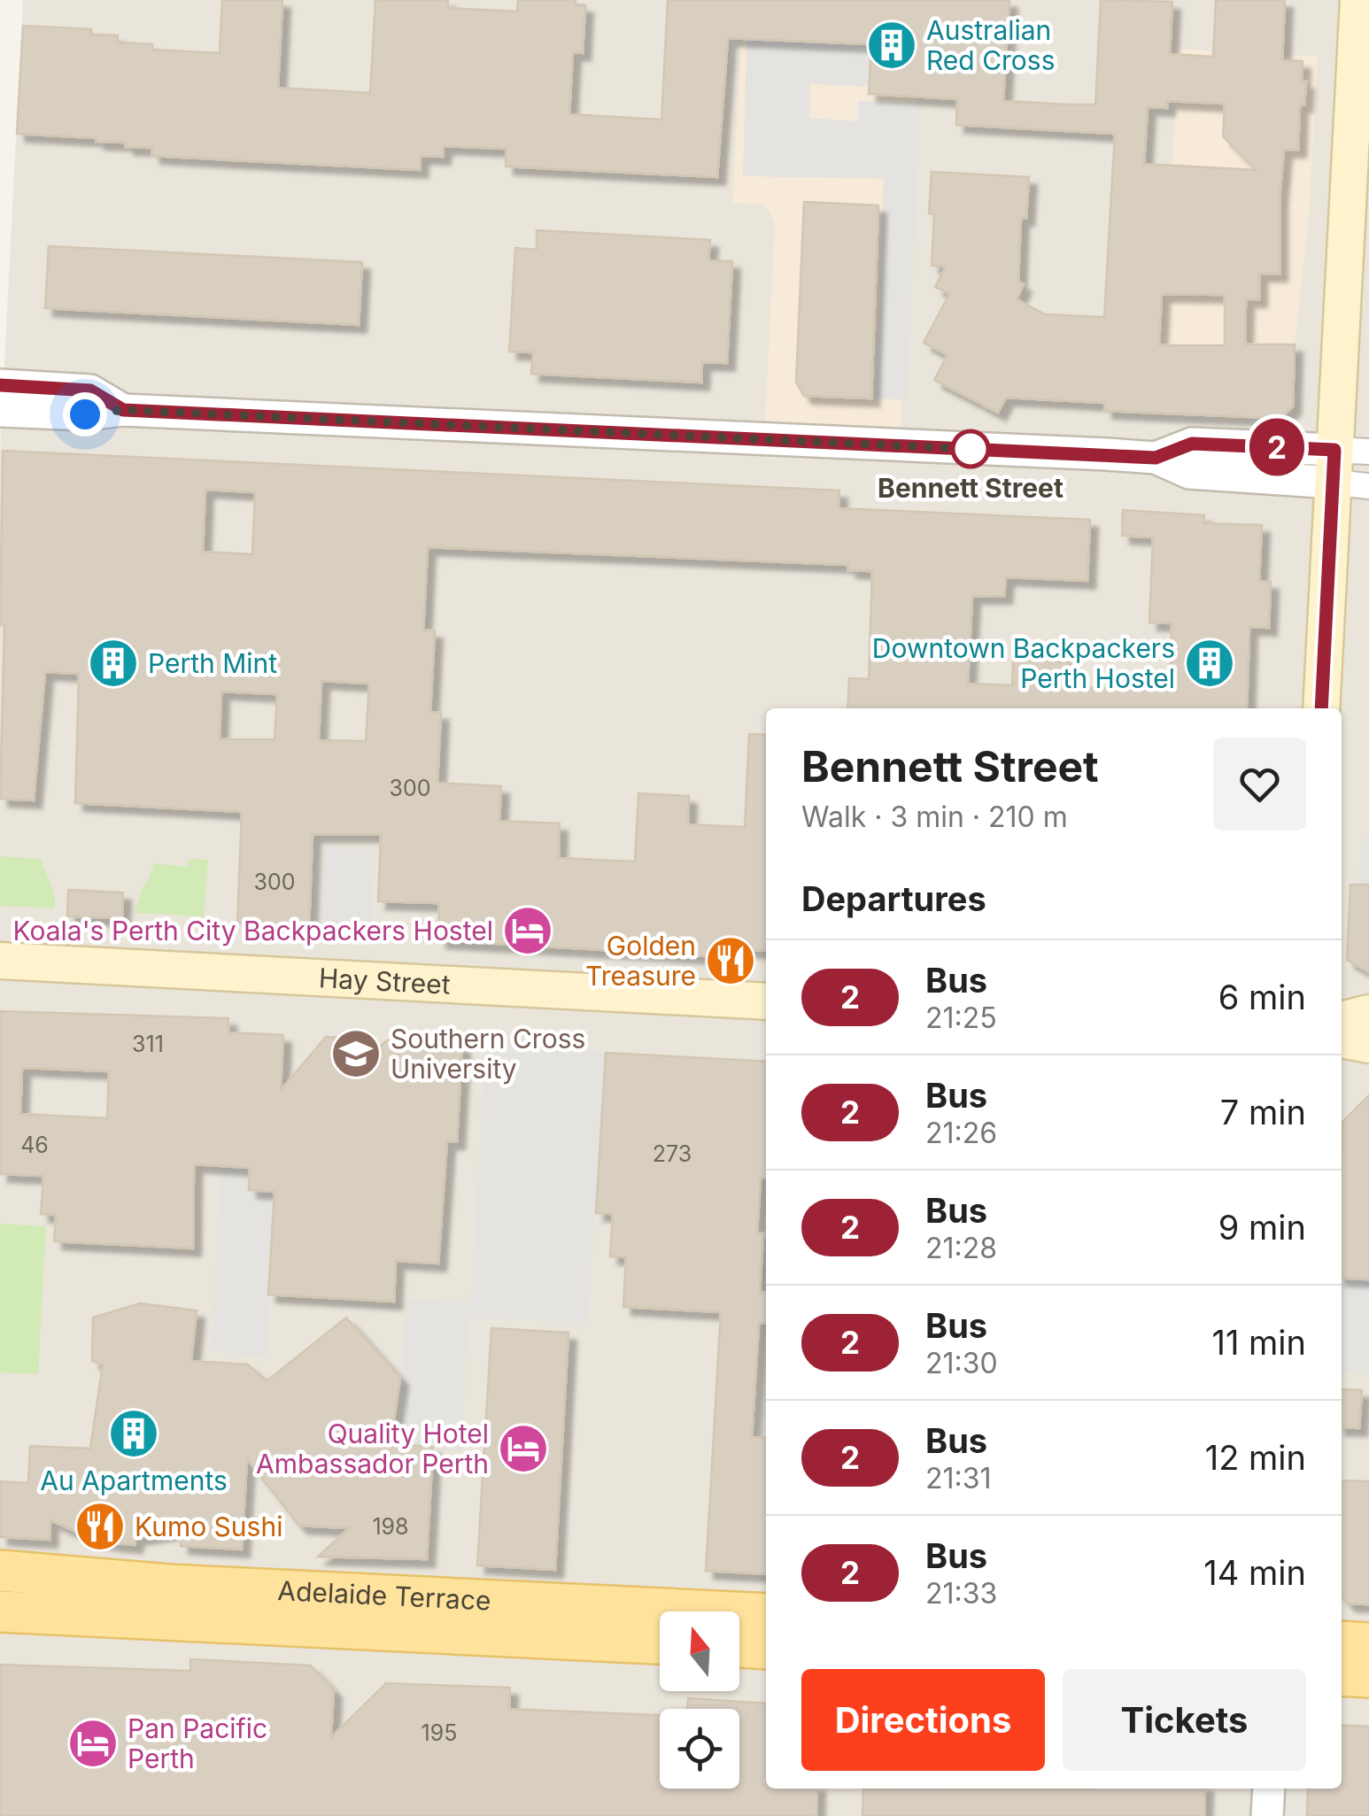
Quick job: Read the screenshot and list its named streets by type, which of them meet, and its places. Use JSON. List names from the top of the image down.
{
  "streets": {
    "main road": ["Hay Street", "Adelaide Terrace"]
  },
  "places": {
    "building": [
      "Australian Red Cross",
      "Perth Mint",
      "Downtown Backpackers Perth Hostel",
      "Au Apartments"
    ],
    "other": ["Bennett Street"],
    "hotel": ["Koala's Perth City Backpackers Hostel", "Quality Hotel Ambassador Perth", "Pan Pacific Perth"],
    "restaurant": ["Golden Treasure", "Kumo Sushi"],
    "school or university": ["Southern Cross University"]
  },
  "lines": ["bus line 2"],
  "house_numbers": [
    "300",
    "300",
    "311",
    "46",
    "273",
    "198",
    "195"
  ],
  "north": "top",
  "page": {
    "on_map": "2",
    "heading": [
      ["Bennett Street", "Walk · 3 min · 210 m"],
      "Departures"
    ],
    "list": [
      {
        "mark": "2",
        "name": "Bus",
        "note": "21:25",
        "value": "6 min"
      },
      {
        "mark": "2",
        "name": "Bus",
        "note": "21:26",
        "value": "7 min"
      },
      {
        "mark": "2",
        "name": "Bus",
        "note": "21:28",
        "value": "9 min"
      },
      {
        "mark": "2",
        "name": "Bus",
        "note": "21:30",
        "value": "11 min"
      },
      {
        "mark": "2",
        "name": "Bus",
        "note": "21:31",
        "value": "12 min"
      },
      {
        "mark": "2",
        "name": "Bus",
        "note": "21:33",
        "value": "14 min"
      }
    ],
    "buttons": ["Directions", "Tickets"]
  }
}
